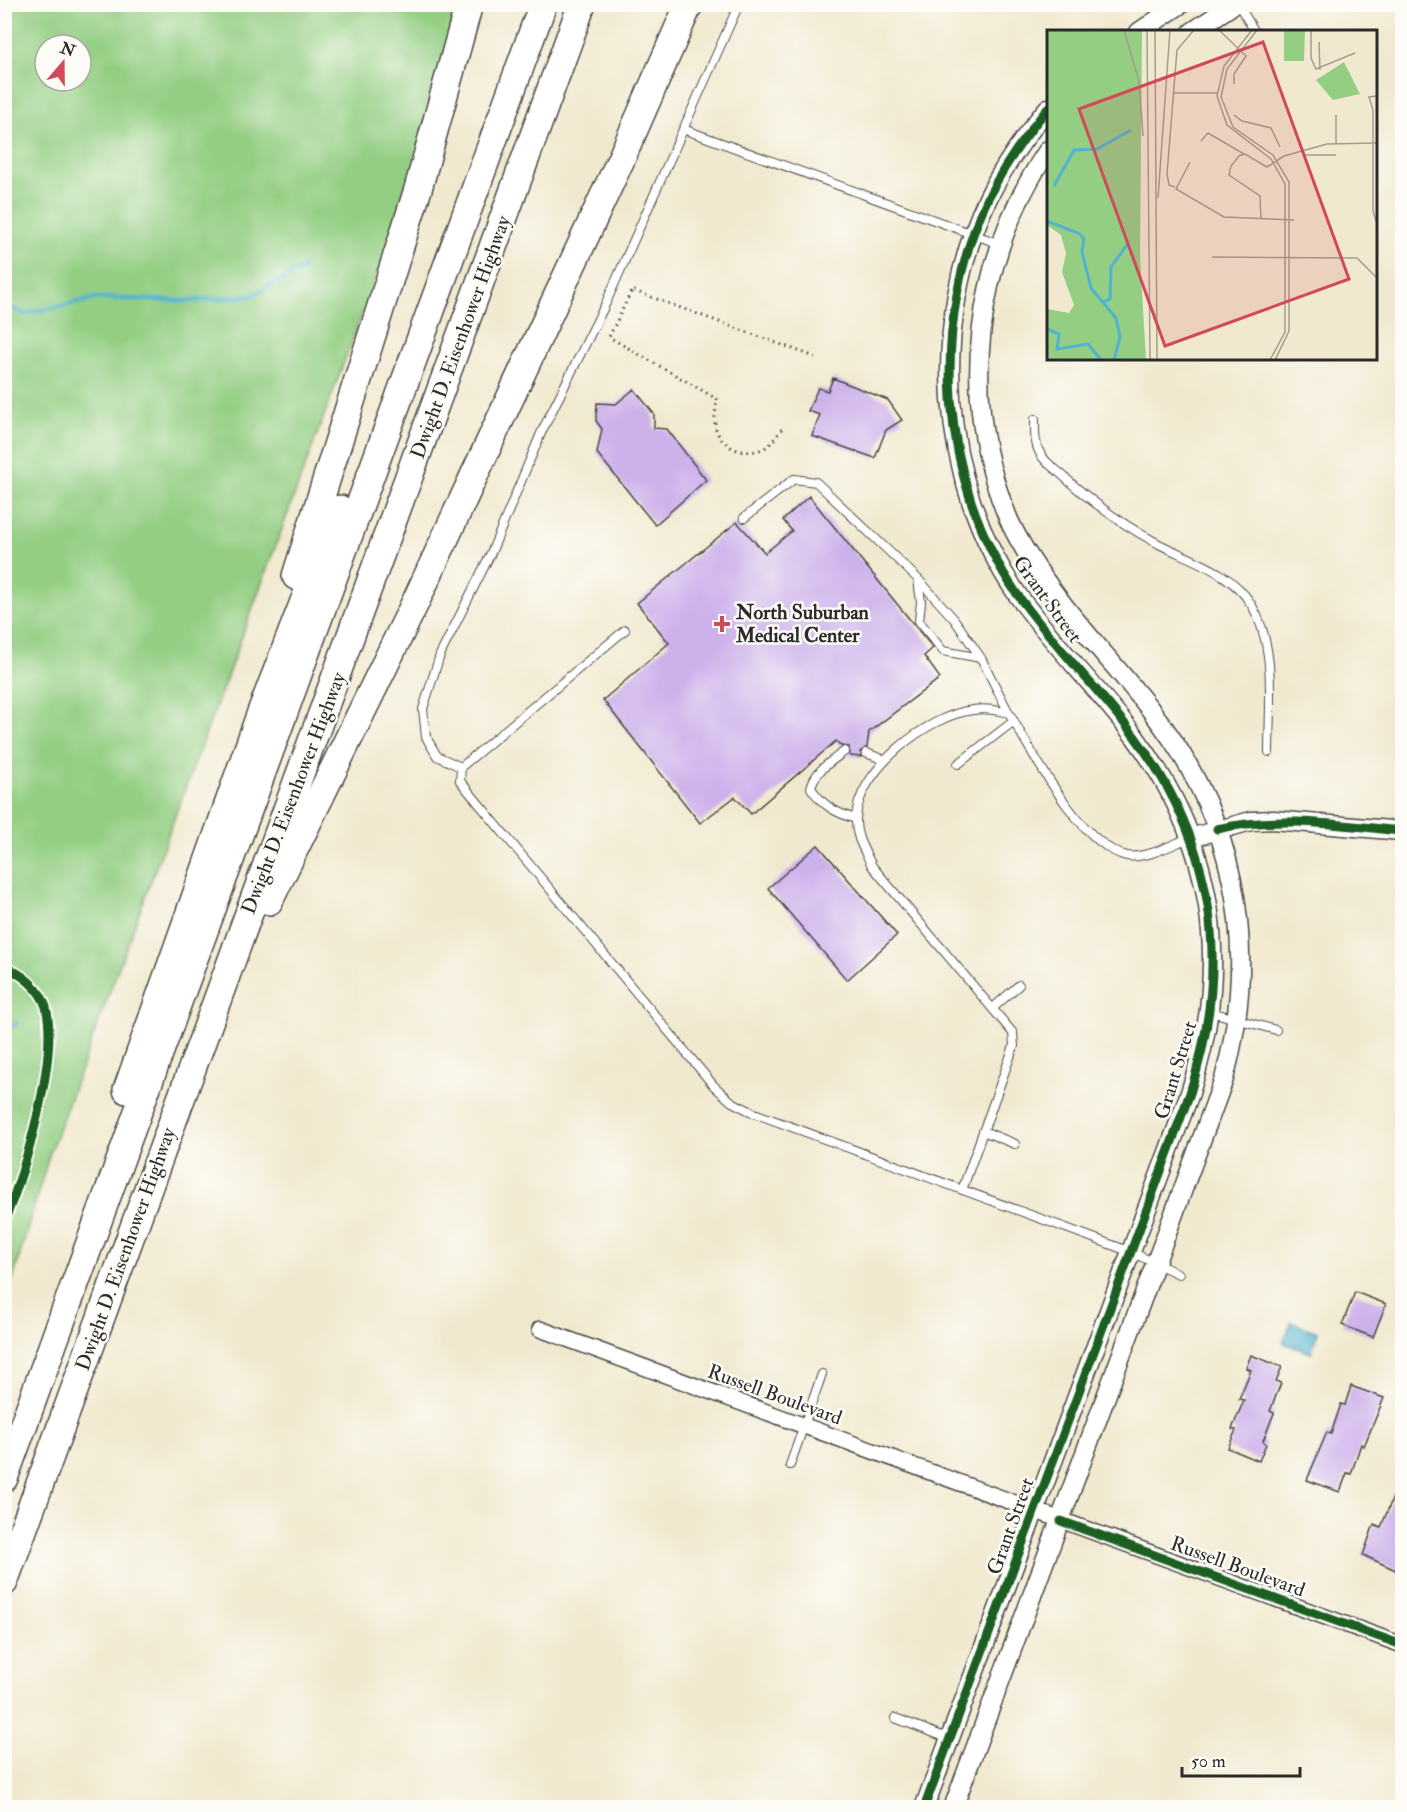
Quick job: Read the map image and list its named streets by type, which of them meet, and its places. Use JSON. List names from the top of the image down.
{
  "streets": {
    "highway": ["Dwight D. Eisenhower Highway"],
    "street": ["Grant Street", "Russell Boulevard"]
  },
  "crossings": [
    ["Grant Street", "Russell Boulevard"]
  ],
  "places": {
    "health": ["North Suburban Medical Center"]
  },
  "scale_bar": "50 m",
  "north": "top"
}
